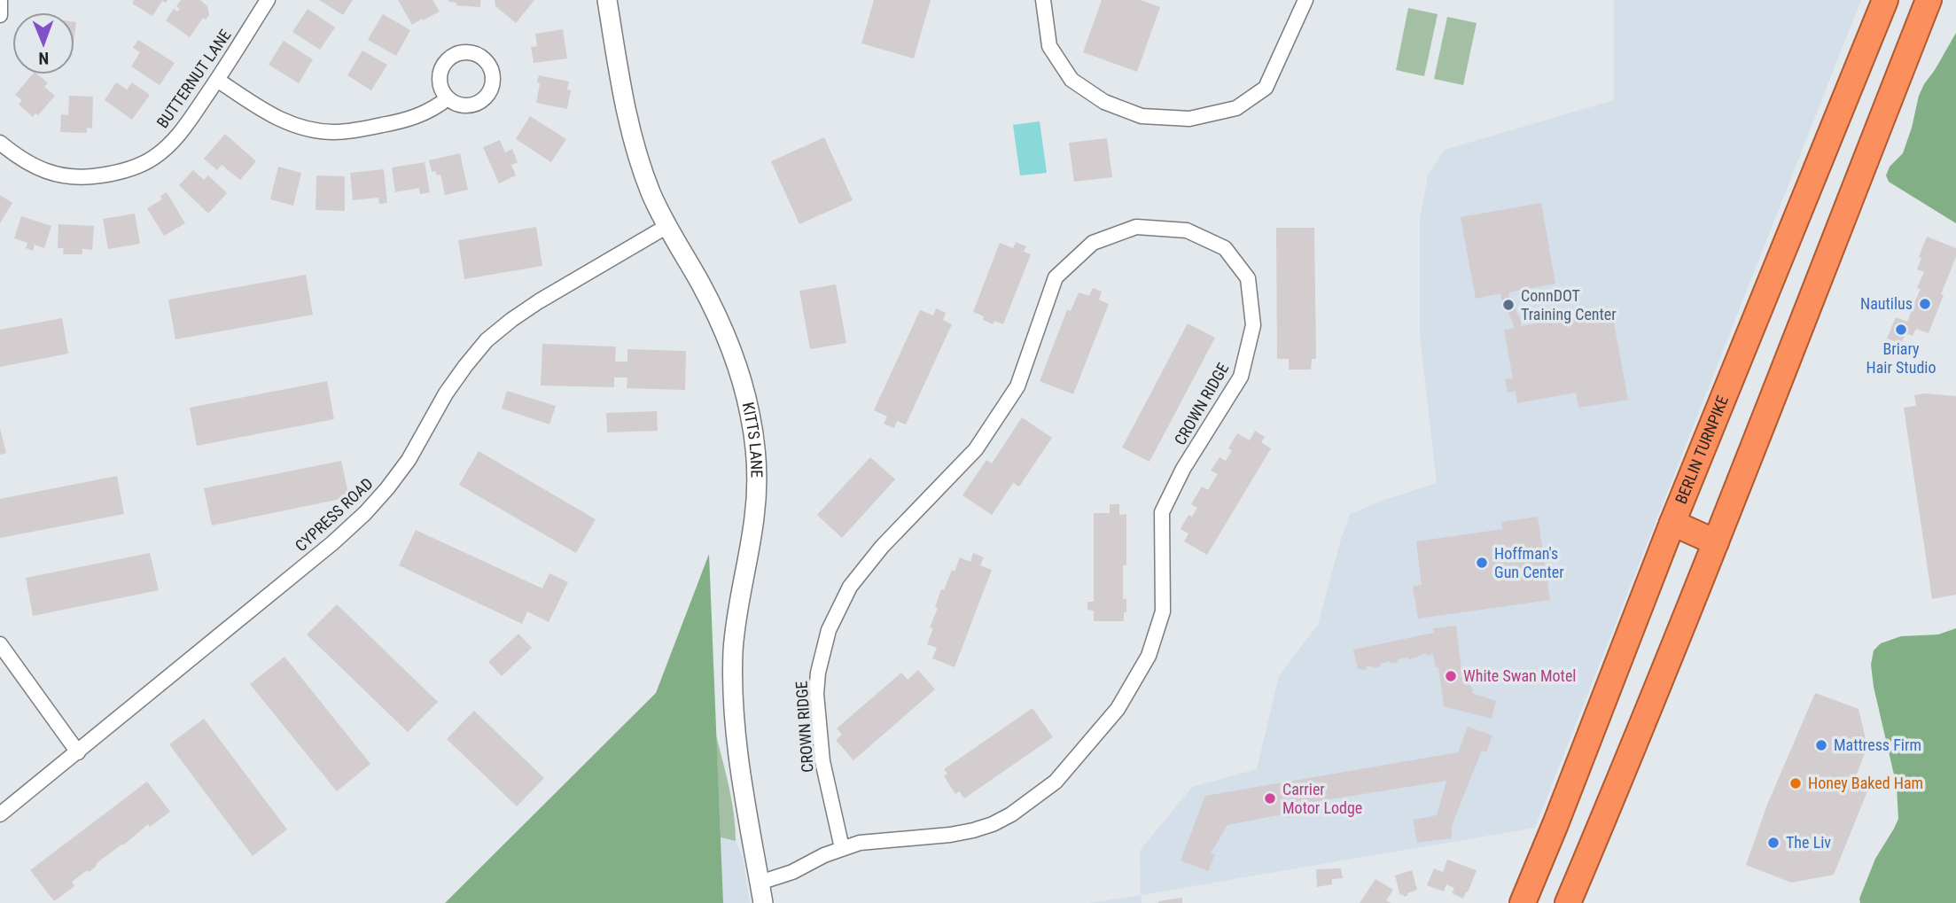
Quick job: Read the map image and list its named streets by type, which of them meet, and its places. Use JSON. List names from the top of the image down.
{
  "streets": {
    "highway": ["BERLIN TURNPIKE"],
    "street": [
      "BUTTERNUT LANE",
      "CROWN RIDGE",
      "KITTS LANE",
      "CYPRESS ROAD"
    ]
  },
  "crossings": [
    ["CROWN RIDGE", "KITTS LANE"],
    ["KITTS LANE", "CYPRESS ROAD"]
  ],
  "places": [
    "Nautilus",
    "ConnDOT Training Center",
    "Briary Hair Studio",
    "Hoffman's Gun Center",
    "White Swan Motel",
    "Mattress Firm",
    "Honey Baked Ham",
    "Carrier Motor Lodge",
    "The Liv"
  ],
  "north": "bottom"
}
